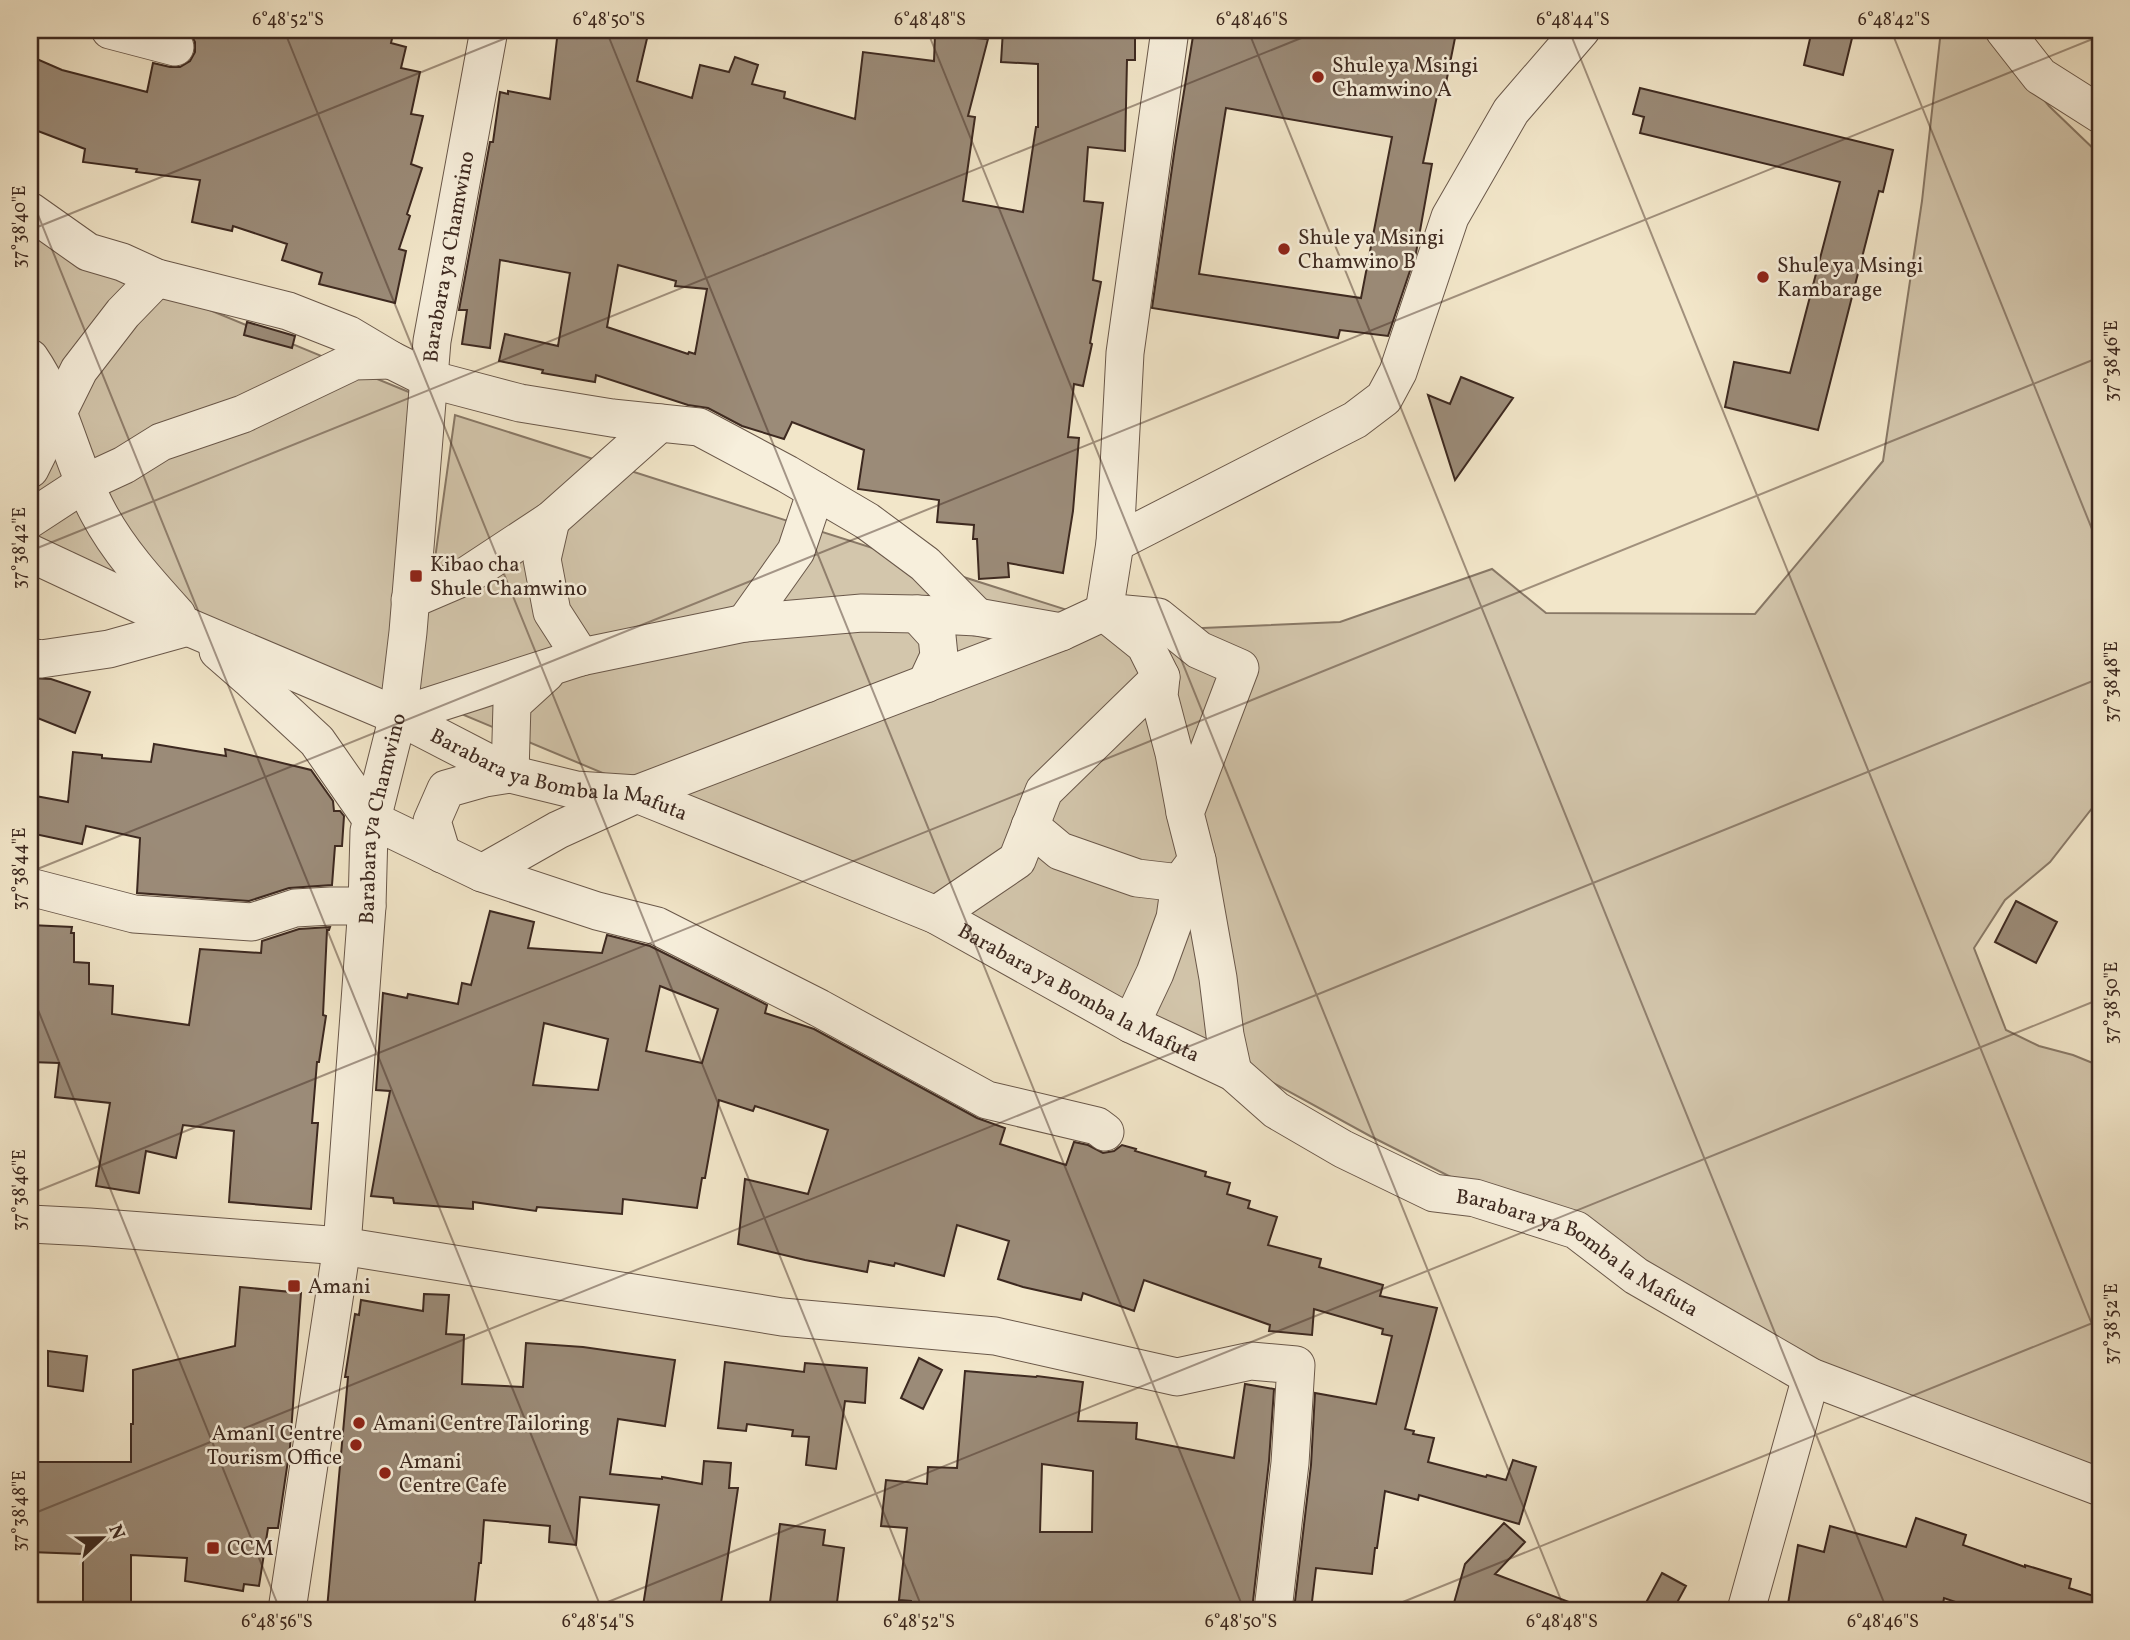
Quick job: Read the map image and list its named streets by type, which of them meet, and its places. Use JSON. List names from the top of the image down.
{
  "streets": {
    "street": ["Barabara ya Chamwino", "Barabara ya Bomba la Mafuta"]
  },
  "crossings": [
    ["Barabara ya Chamwino", "Barabara ya Bomba la Mafuta"]
  ],
  "places": {
    "other": [
      "Shule ya Msingi Chamwino A",
      "Shule ya Msingi Chamwino B",
      "Shule ya Msingi Kambarage",
      "Amani Centre Tailoring",
      "AmanI Centre Tourism Office",
      "Amani Centre Cafe"
    ],
    "transit": ["Kibao cha Shule Chamwino", "Amani", "CCM"]
  },
  "north": "right",
  "coordinates": [
    "6°48'52\"S",
    "6°48'50\"S",
    "6°48'48\"S",
    "6°48'46\"S",
    "6°48'44\"S",
    "6°48'42\"S",
    "37°38'40\"E",
    "37°38'46\"E",
    "37°38'42\"E",
    "37°38'48\"E",
    "37°38'44\"E",
    "37°38'50\"E",
    "37°38'52\"E",
    "6°48'56\"S",
    "6°48'54\"S"
  ]
}
